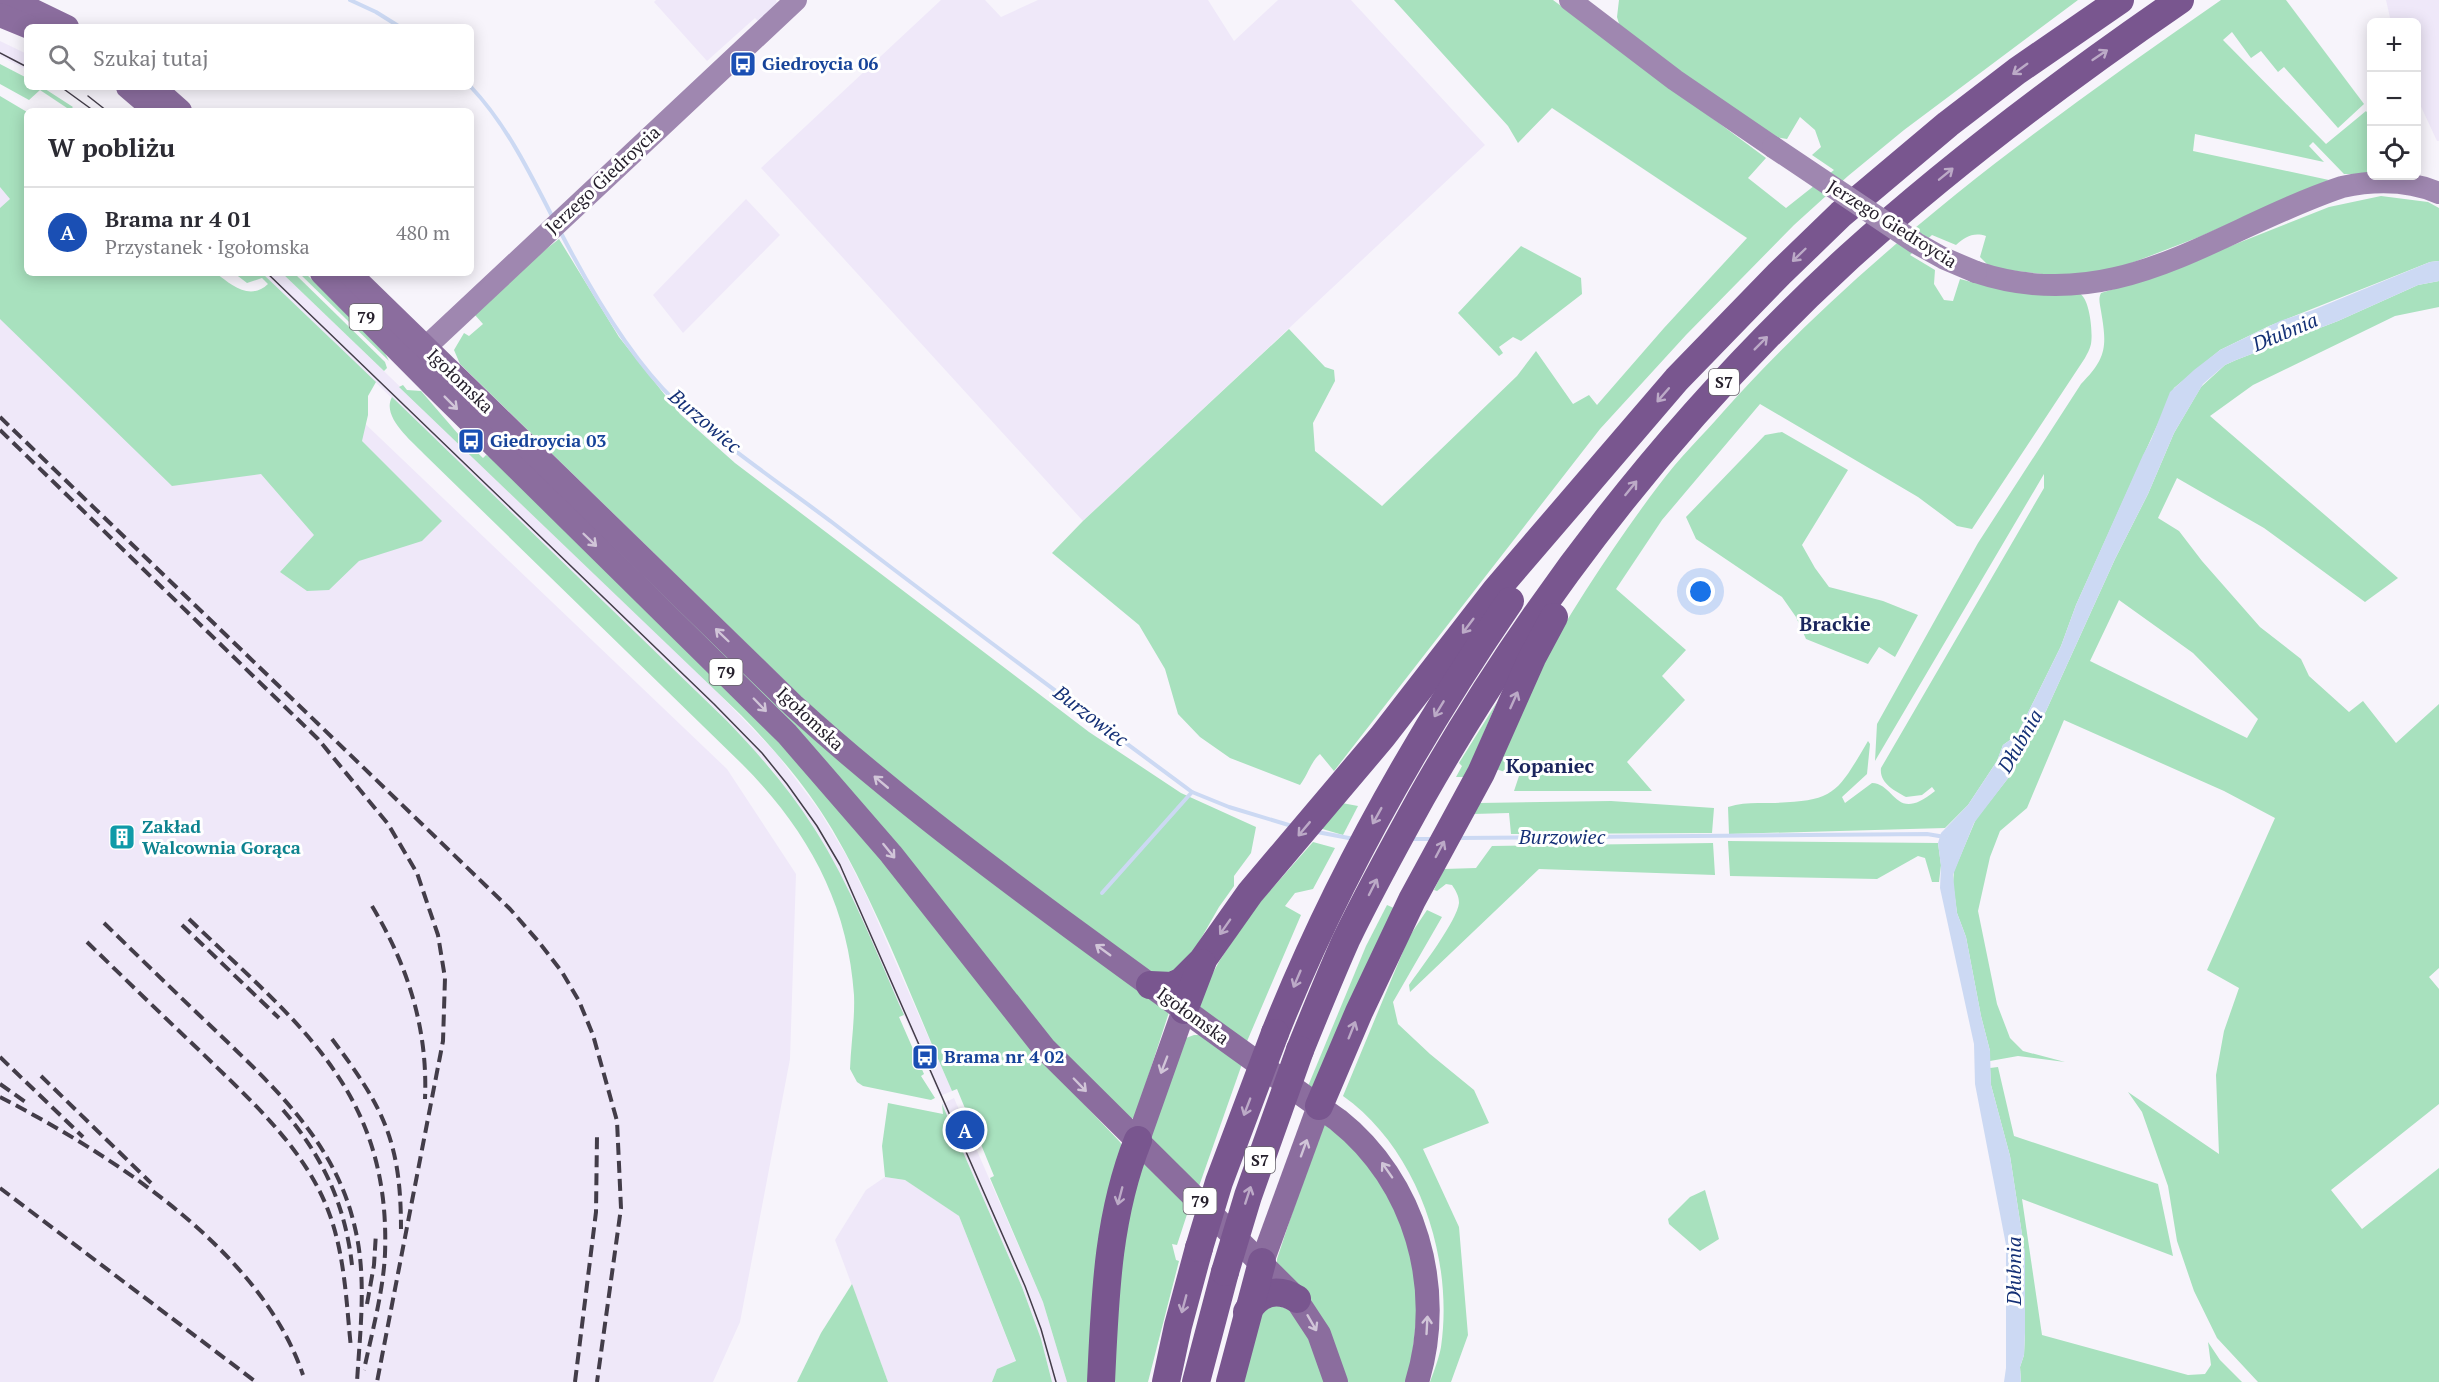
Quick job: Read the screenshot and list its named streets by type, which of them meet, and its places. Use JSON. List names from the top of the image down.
{
  "streets": {
    "highway": ["S7"],
    "main road": ["79", "Igołomska"],
    "street": ["Jerzego Giedroycia"]
  },
  "crossings": [
    ["Jerzego Giedroycia", "Igołomska"],
    ["79", "Igołomska"]
  ],
  "districts": ["Brackie", "Kopaniec"],
  "water": ["Dłubnia", "Burzowiec"],
  "places": {
    "bus stop": ["Giedroycia 06", "Giedroycia 03", "Brama nr 4 02"],
    "building": ["Zakład Walcownia Gorąca"]
  },
  "page": {
    "map_buttons": ["+", "−"],
    "search": "Szukaj tutaj",
    "heading": "W pobliżu",
    "list": [
      {
        "mark": "A",
        "name": "Brama nr 4 01",
        "note": "Przystanek · Igołomska",
        "value": "480 m"
      }
    ],
    "pins": "A"
  }
}
